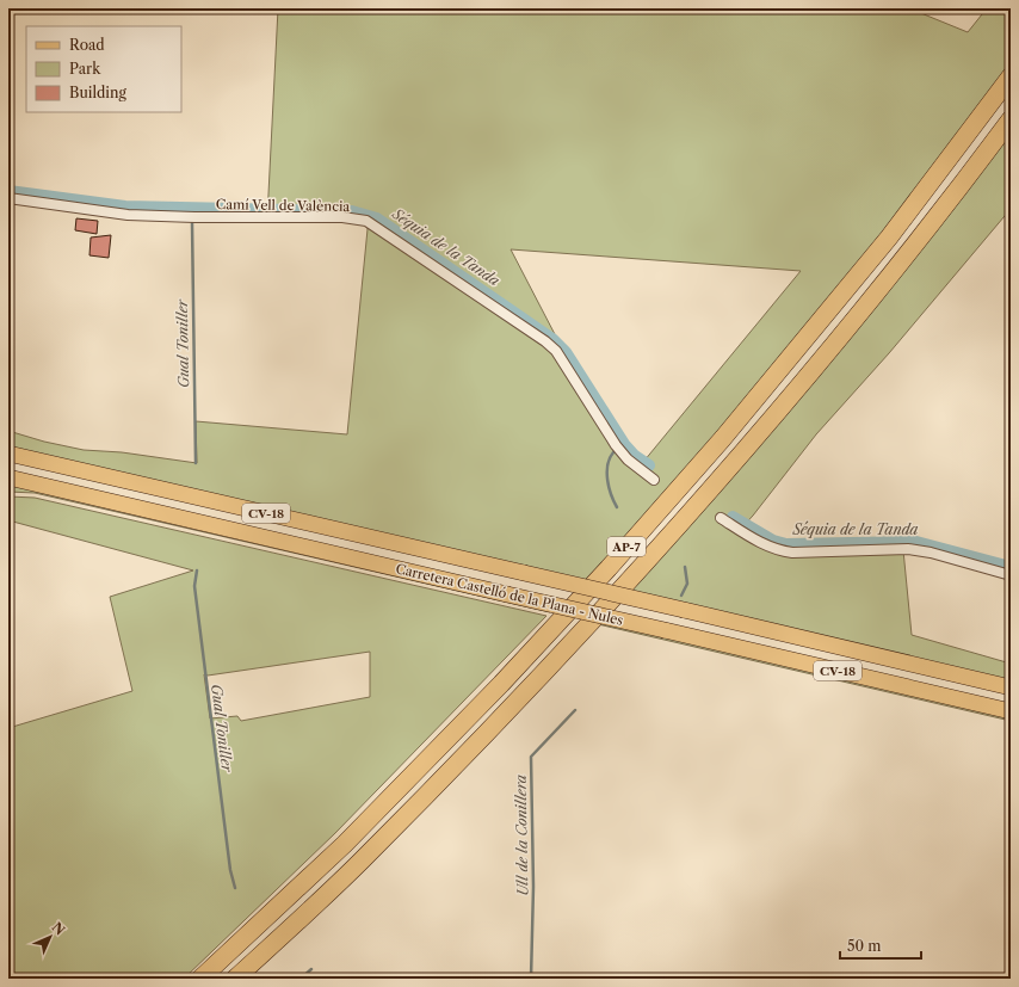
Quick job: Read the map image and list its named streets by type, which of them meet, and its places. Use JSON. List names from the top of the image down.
{
  "streets": {
    "highway": ["AP-7"],
    "main road": ["CV-18", "Carretera Castelló de la Plana - Nules"],
    "street": ["Camí Vell de València"]
  },
  "water": ["Séquia de la Tanda", "Gual Toniller", "Ull de la Conillera"],
  "legend": ["Road", "Park", "Building"],
  "scale_bar": "50 m",
  "north": "top right"
}
